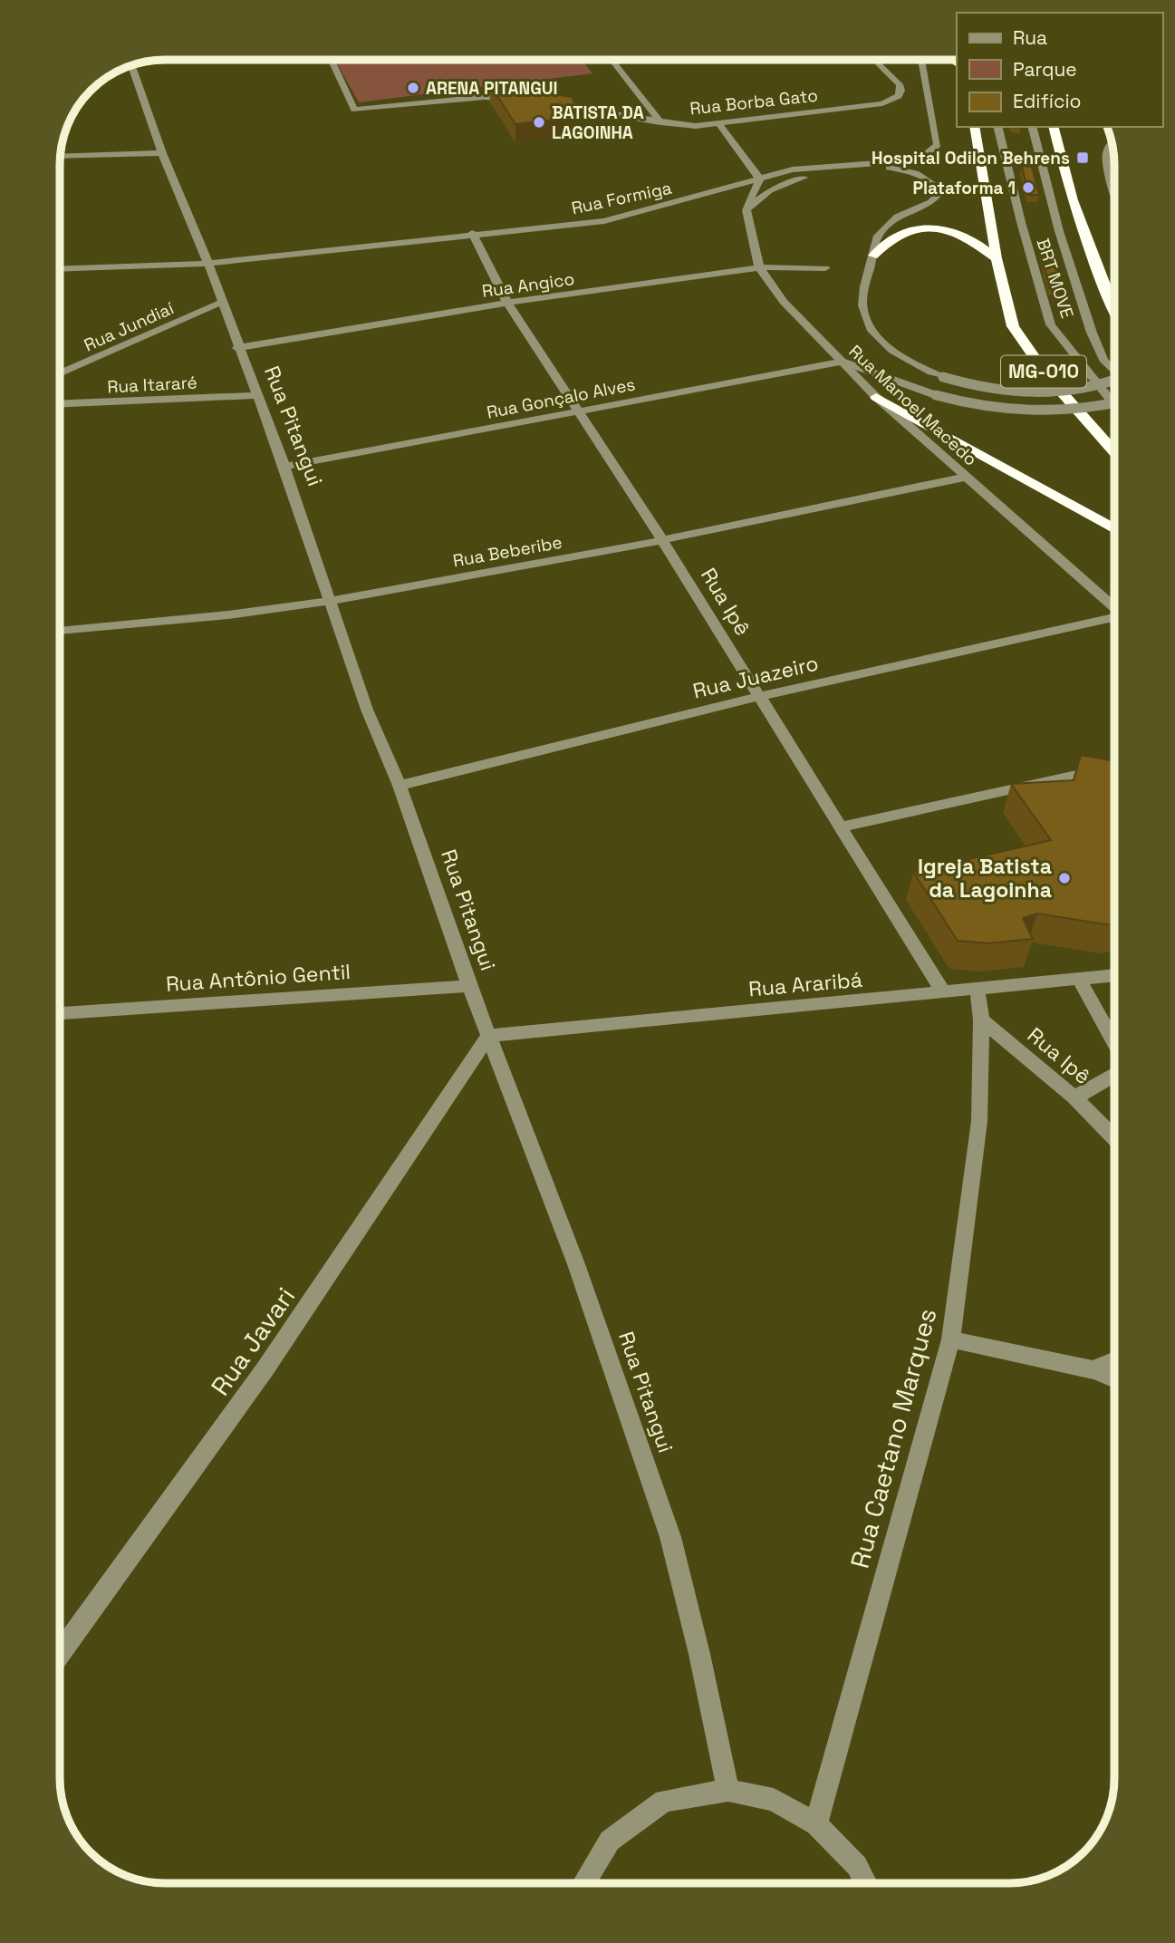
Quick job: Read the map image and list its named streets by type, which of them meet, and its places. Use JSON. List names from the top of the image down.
{
  "streets": {
    "highway": ["MG-010"],
    "street": [
      "Rua Borba Gato",
      "Rua Formiga",
      "BRT MOVE",
      "Rua Angico",
      "Rua Jundiaí",
      "Rua Itararé",
      "Rua Gonçalo Alves",
      "Rua Manoel Macedo",
      "Rua Pitangui",
      "Rua Beberibe",
      "Rua Ipê",
      "Rua Juazeiro",
      "Rua Antônio Gentil",
      "Rua Araribá",
      "Rua Javari",
      "Rua Caetano Marques"
    ]
  },
  "crossings": [
    ["Rua Formiga", "Rua Pitangui"],
    ["Rua Formiga", "Rua Ipê"],
    ["Rua Angico", "Rua Manoel Macedo"],
    ["Rua Angico", "Rua Pitangui"],
    ["Rua Angico", "Rua Ipê"],
    ["Rua Jundiaí", "Rua Pitangui"],
    ["Rua Itararé", "Rua Pitangui"],
    ["Rua Gonçalo Alves", "Rua Manoel Macedo"],
    ["Rua Gonçalo Alves", "Rua Pitangui"],
    ["Rua Gonçalo Alves", "Rua Ipê"],
    ["Rua Manoel Macedo", "Rua Beberibe"],
    ["Rua Pitangui", "Rua Beberibe"],
    ["Rua Pitangui", "Rua Juazeiro"],
    ["Rua Pitangui", "Rua Antônio Gentil"],
    ["Rua Pitangui", "Rua Araribá"],
    ["Rua Pitangui", "Rua Javari"],
    ["Rua Beberibe", "Rua Ipê"],
    ["Rua Ipê", "Rua Juazeiro"],
    ["Rua Ipê", "Rua Araribá"],
    ["Rua Ipê", "Rua Caetano Marques"],
    ["Rua Araribá", "Rua Javari"]
  ],
  "places": {
    "other": [
      "ARENA PITANGUI",
      "BATISTA DA LAGOINHA",
      "Plataforma 1",
      "Igreja Batista da Lagoinha"
    ],
    "transit": ["Hospital Odilon Behrens"]
  },
  "legend": ["Rua", "Parque", "Edifício"]
}
